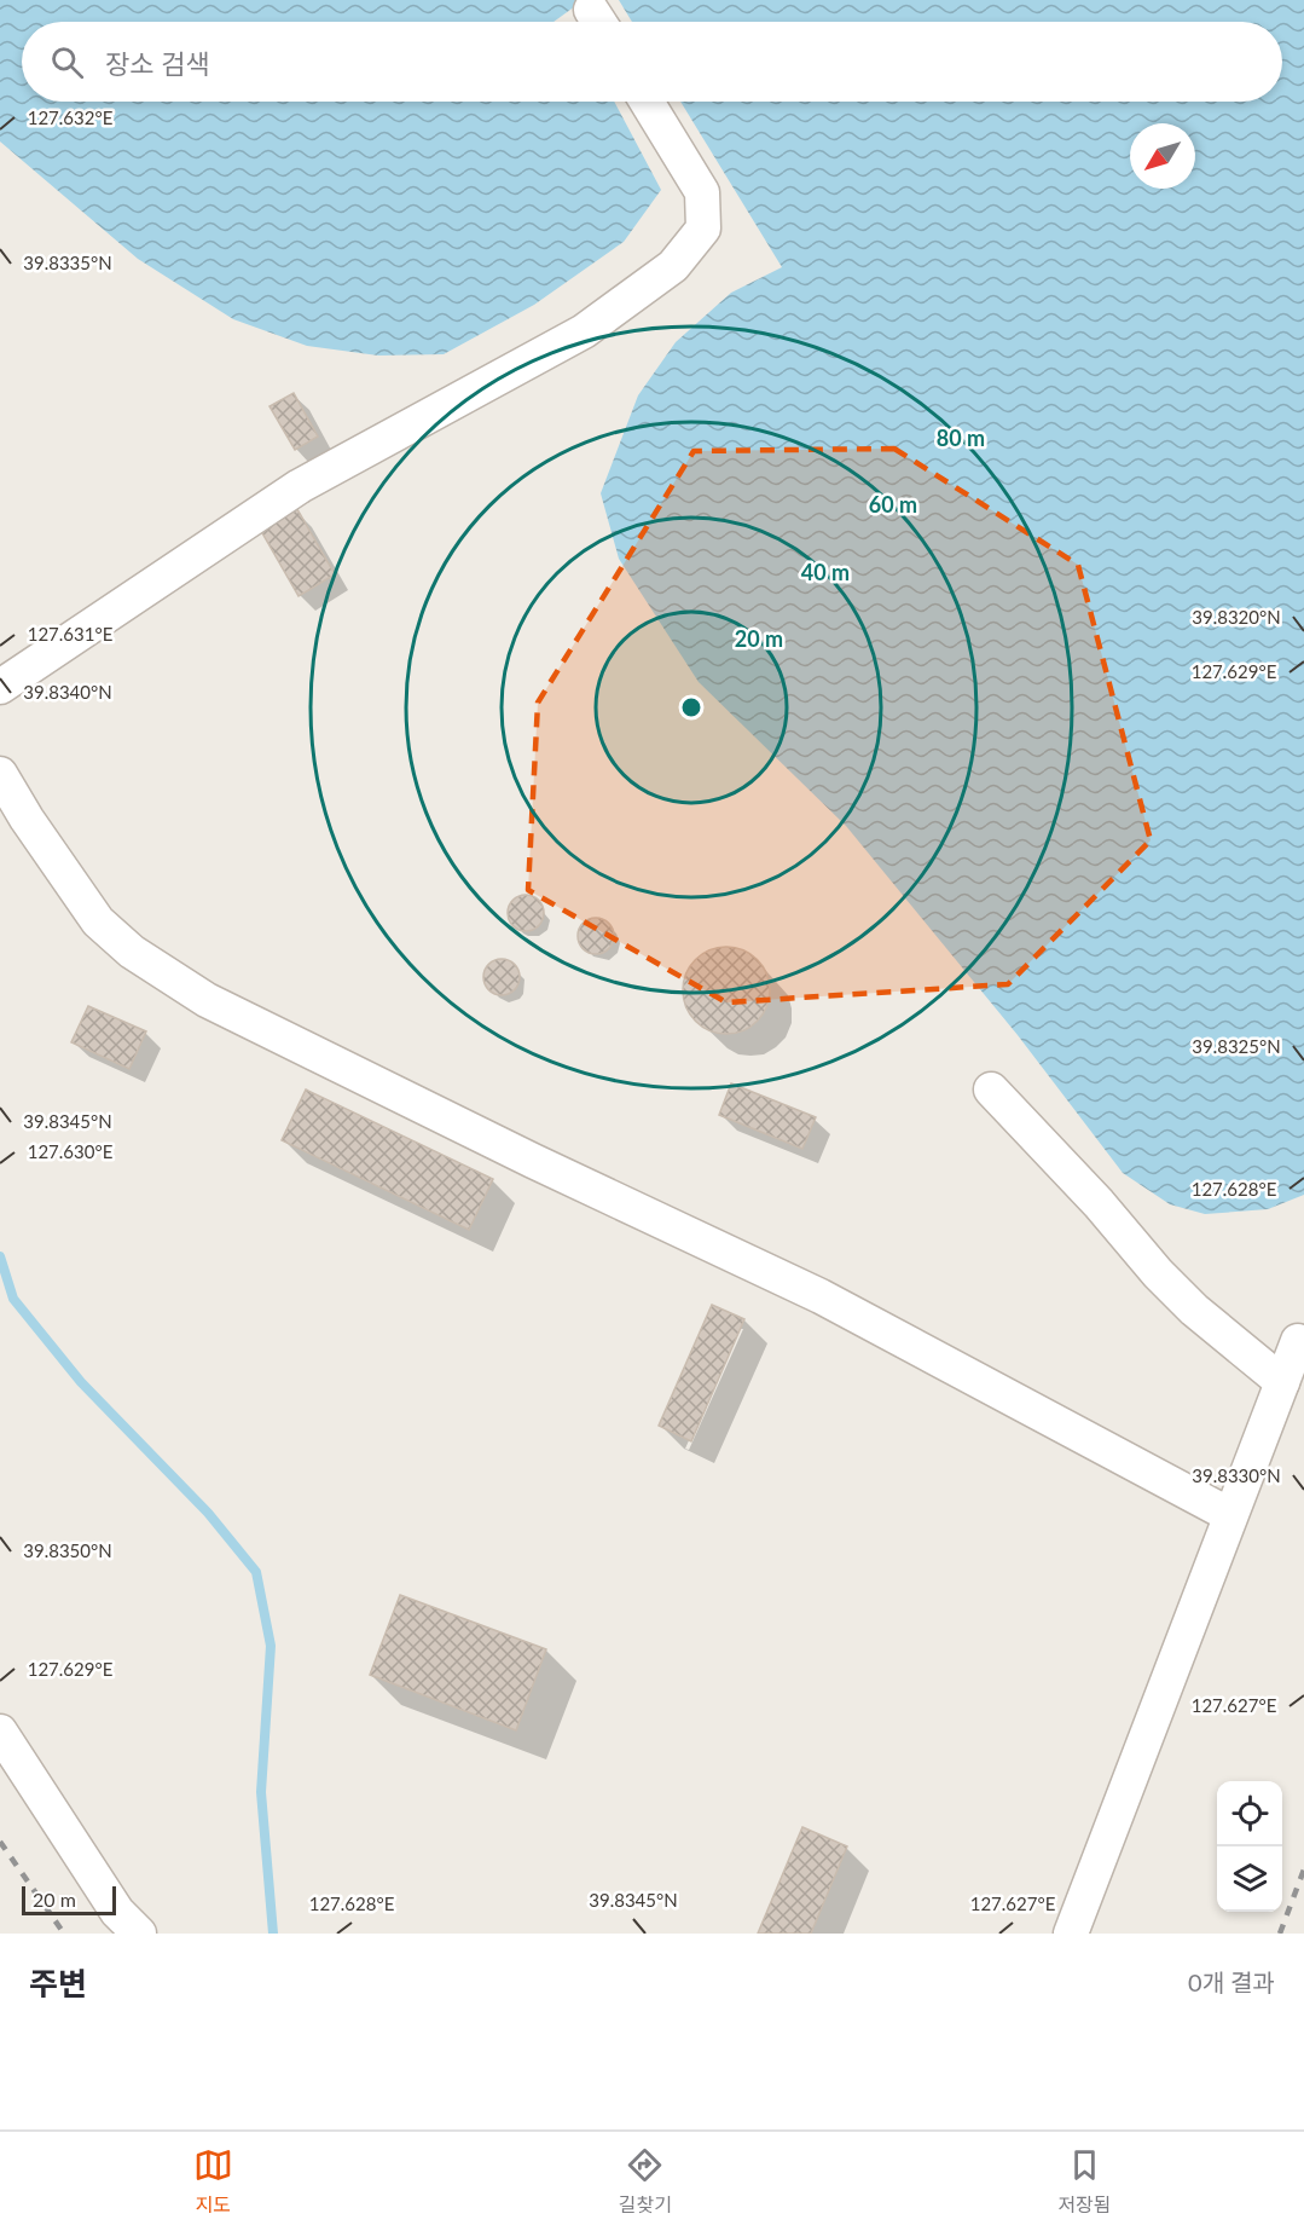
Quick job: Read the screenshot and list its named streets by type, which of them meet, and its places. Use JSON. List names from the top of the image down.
{
  "scale_bar": "20 m",
  "north": "bottom left",
  "page": {
    "search": "장소 검색",
    "scale": "20 m",
    "heading": ["주변", "0개 결과"],
    "nav": ["지도", "길찾기", "저장됨"]
  },
  "coordinates": [
    "127.632°E",
    "39.8335°N",
    "39.8320°N",
    "127.631°E",
    "127.629°E",
    "39.8340°N",
    "39.8325°N",
    "39.8345°N",
    "127.630°E",
    "127.628°E",
    "39.8330°N",
    "39.8350°N",
    "127.627°E"
  ],
  "rings": [
    "80 m",
    "60 m",
    "40 m",
    "20 m"
  ]
}
